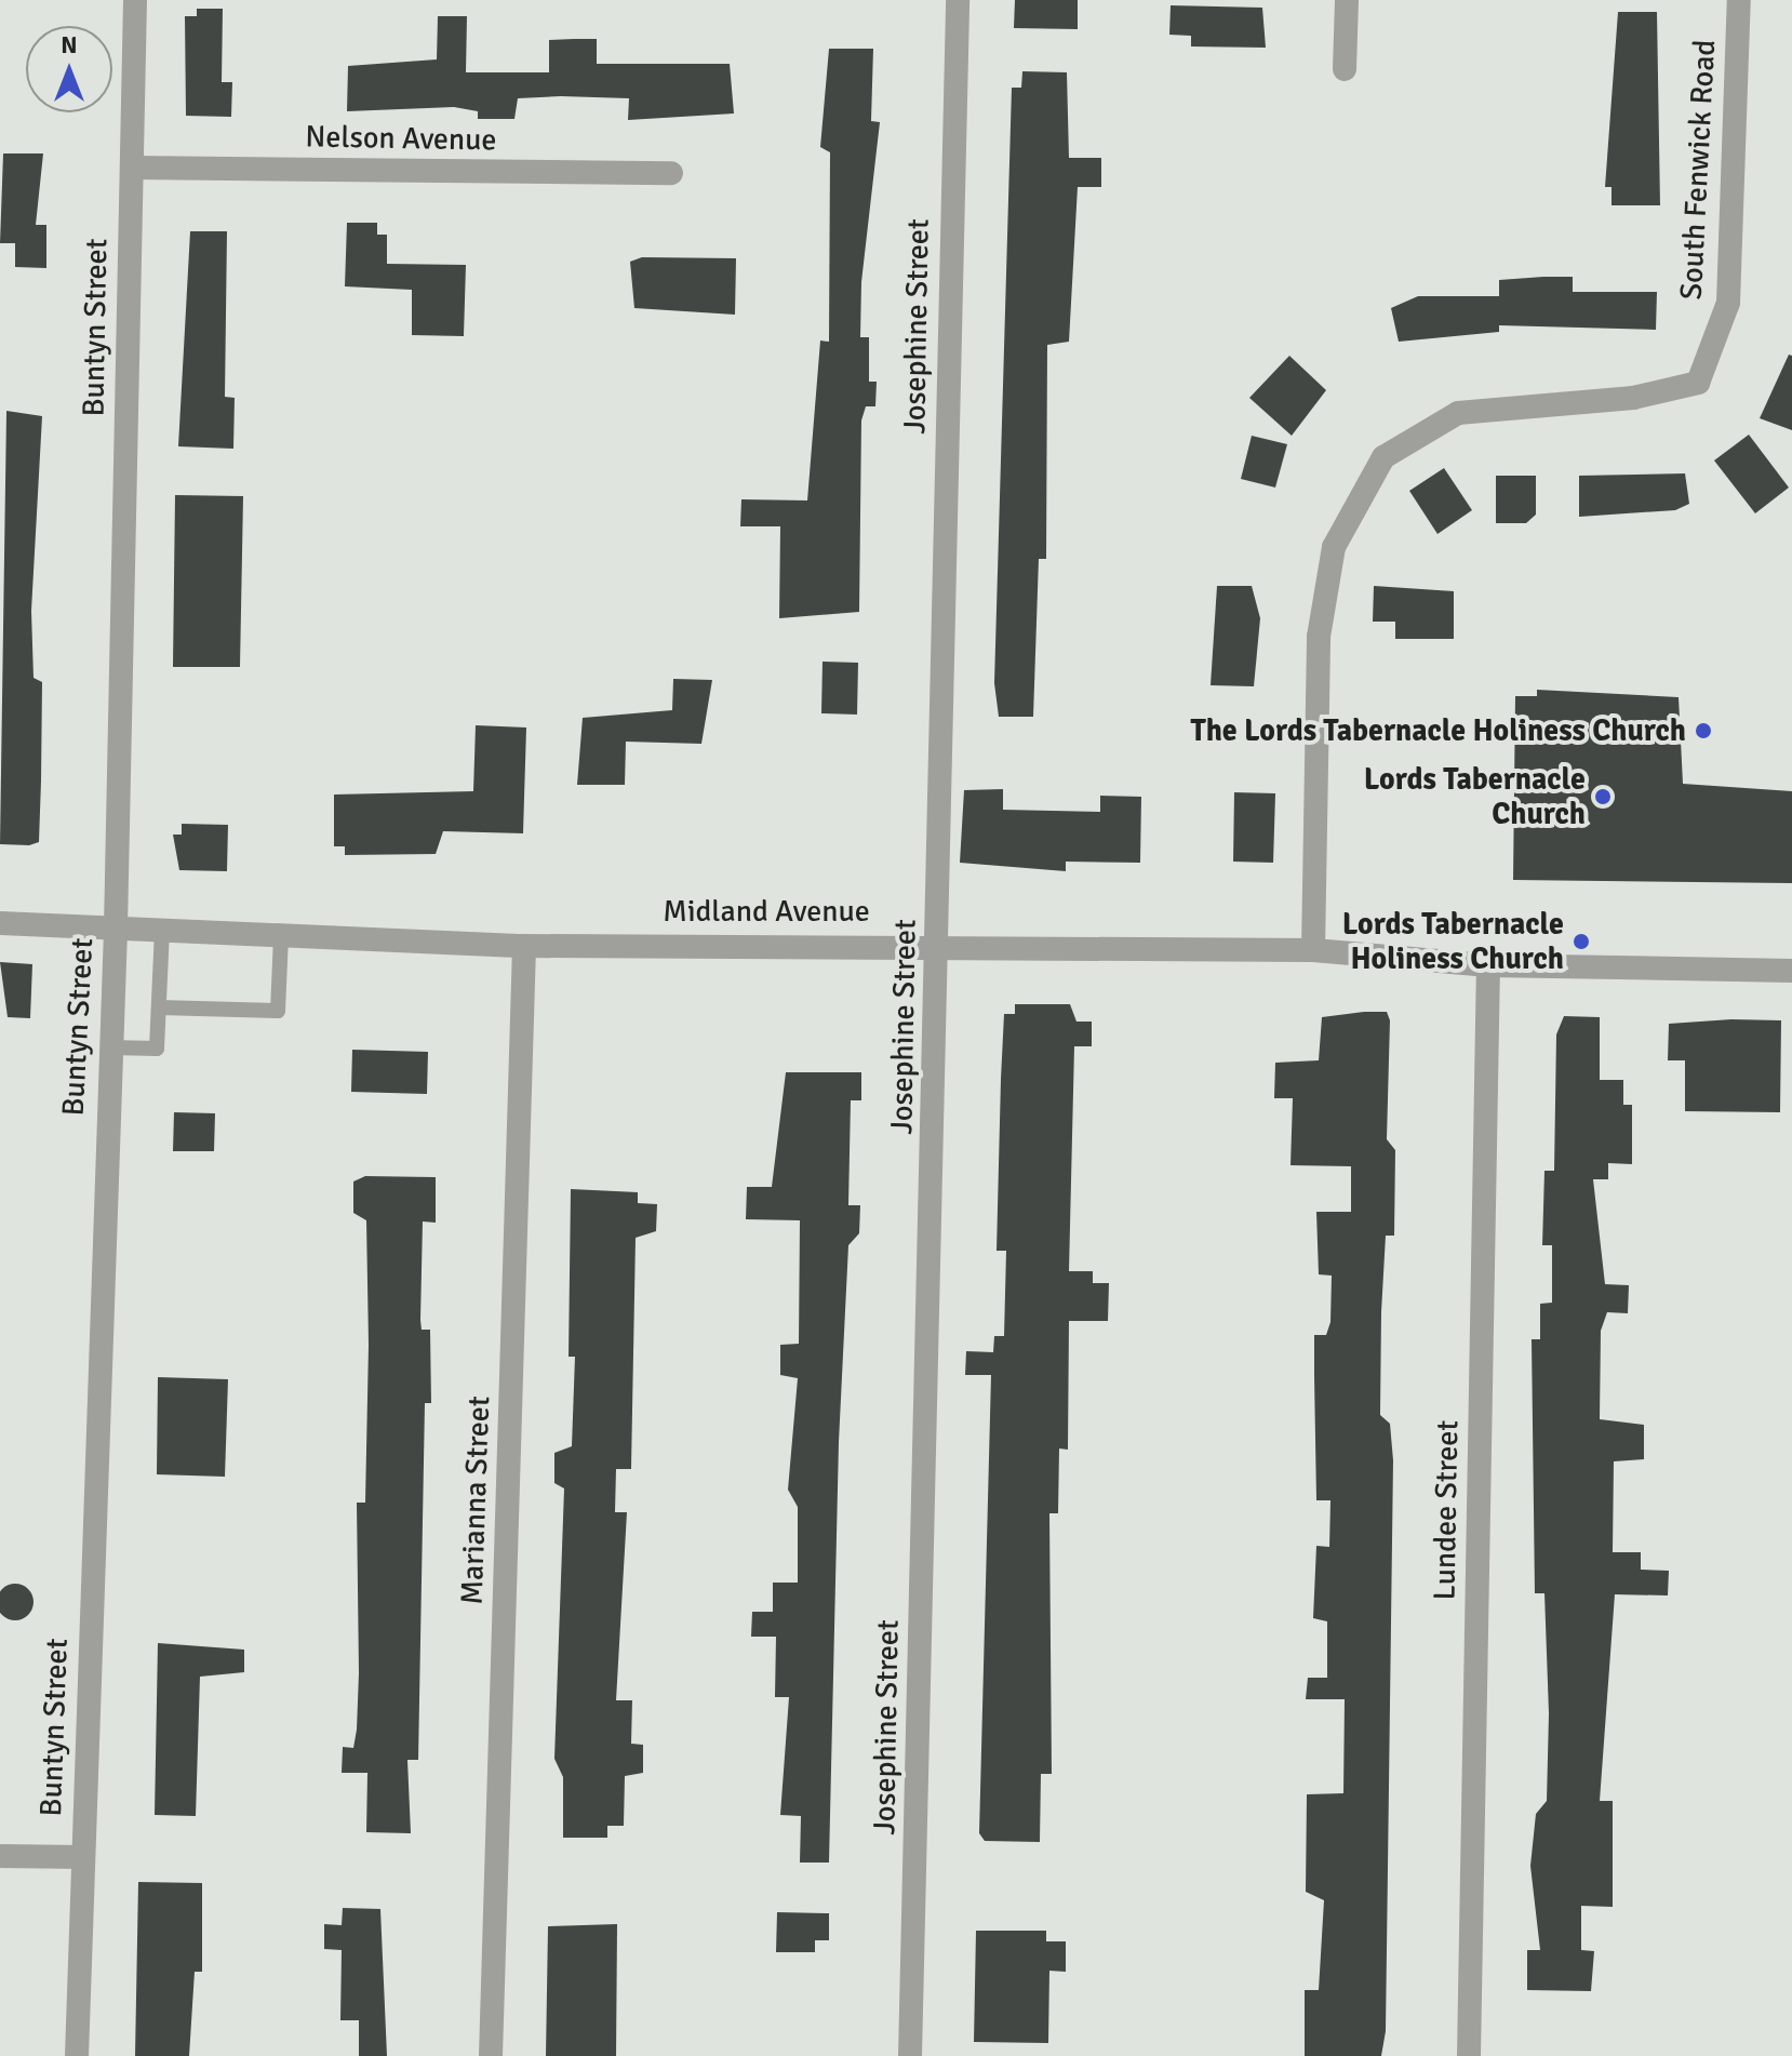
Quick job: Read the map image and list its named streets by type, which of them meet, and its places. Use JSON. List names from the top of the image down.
{
  "streets": {
    "street": [
      "Nelson Avenue",
      "South Fenwick Road",
      "Josephine Street",
      "Buntyn Street",
      "Midland Avenue",
      "Marianna Street",
      "Lundee Street"
    ]
  },
  "crossings": [
    ["Nelson Avenue", "Buntyn Street"],
    ["South Fenwick Road", "Midland Avenue"],
    ["Josephine Street", "Midland Avenue"],
    ["Buntyn Street", "Midland Avenue"],
    ["Midland Avenue", "Marianna Street"],
    ["Midland Avenue", "Lundee Street"]
  ],
  "places": ["The Lords Tabernacle Holiness Church", "Lords Tabernacle Church", "Lords Tabernacle Holiness Church"],
  "north": "top"
}
